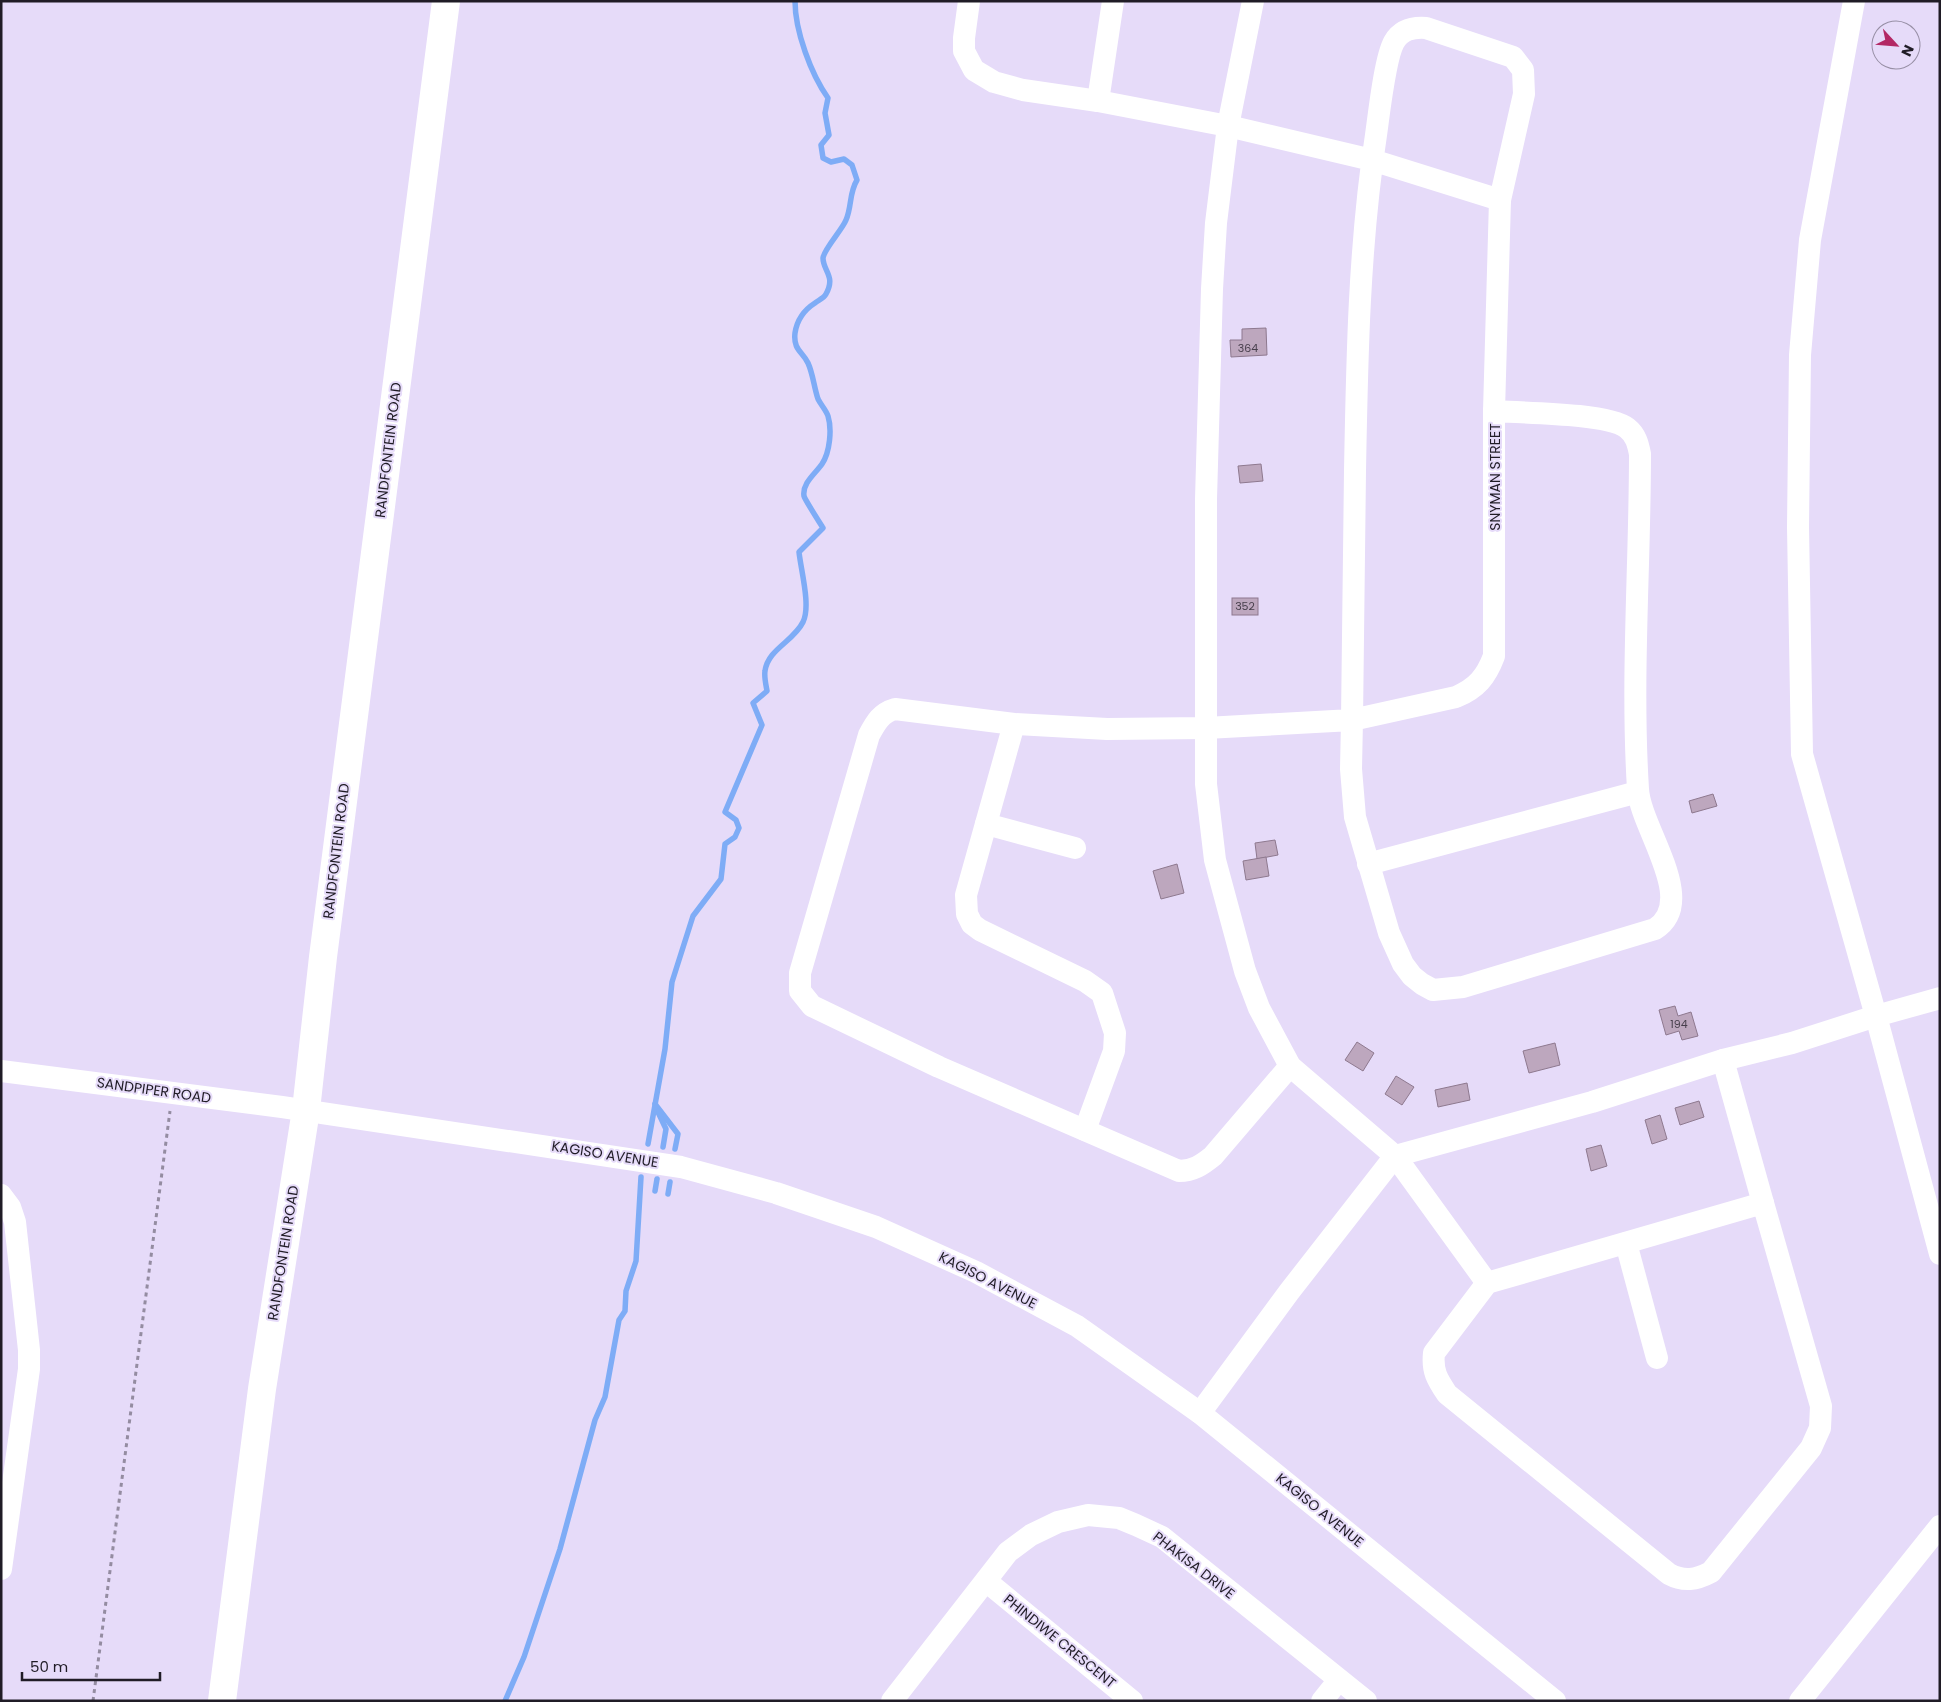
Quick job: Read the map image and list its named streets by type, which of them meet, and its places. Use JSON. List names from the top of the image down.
{
  "streets": {
    "main road": ["RANDFONTEIN ROAD"],
    "street": [
      "SNYMAN STREET",
      "SANDPIPER ROAD",
      "KAGISO AVENUE",
      "PHAKISA DRIVE",
      "PHINDIWE CRESCENT"
    ]
  },
  "crossings": [
    ["RANDFONTEIN ROAD", "SANDPIPER ROAD"],
    ["RANDFONTEIN ROAD", "KAGISO AVENUE"],
    ["SANDPIPER ROAD", "KAGISO AVENUE"],
    ["PHAKISA DRIVE", "PHINDIWE CRESCENT"]
  ],
  "house_numbers": ["364", "352", "194"],
  "scale_bar": "50 m",
  "north": "bottom right"
}
